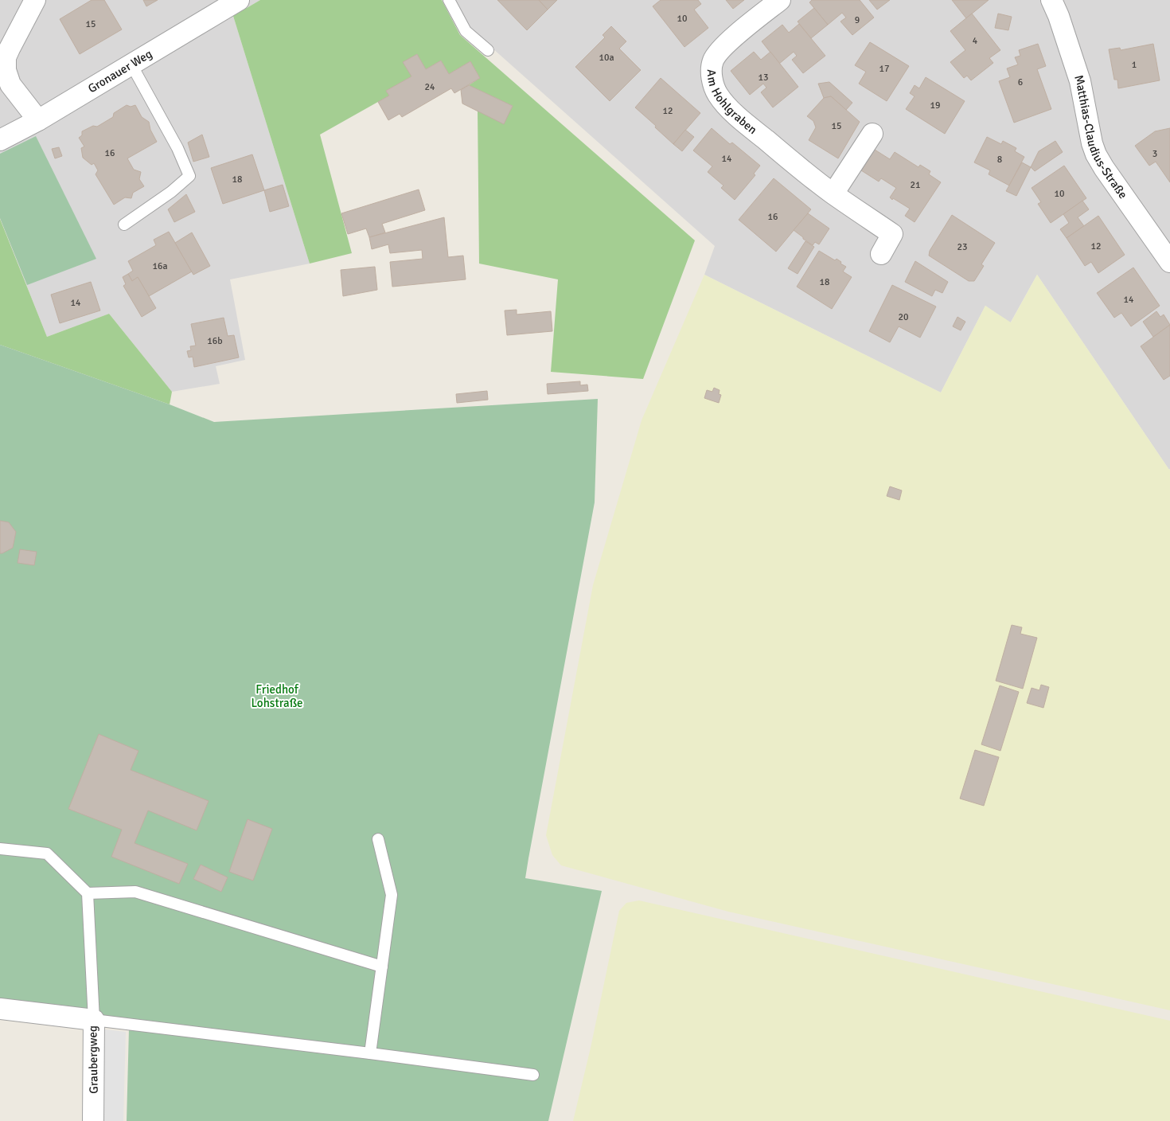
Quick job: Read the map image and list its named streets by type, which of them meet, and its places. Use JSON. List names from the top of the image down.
{
  "streets": {
    "street": [
      "Gronauer Weg",
      "Am Hohlgraben",
      "Matthias-Claudius-Straße",
      "Graubergweg"
    ]
  },
  "parks": ["Friedhof Lohstraße"],
  "house_numbers": [
    "10",
    "9",
    "15",
    "4",
    "10a",
    "1",
    "17",
    "13",
    "6",
    "24",
    "19",
    "12",
    "15",
    "16",
    "3",
    "14",
    "8",
    "18",
    "21",
    "10",
    "16",
    "12",
    "23",
    "16a",
    "18",
    "14",
    "14",
    "20",
    "16b"
  ]
}
